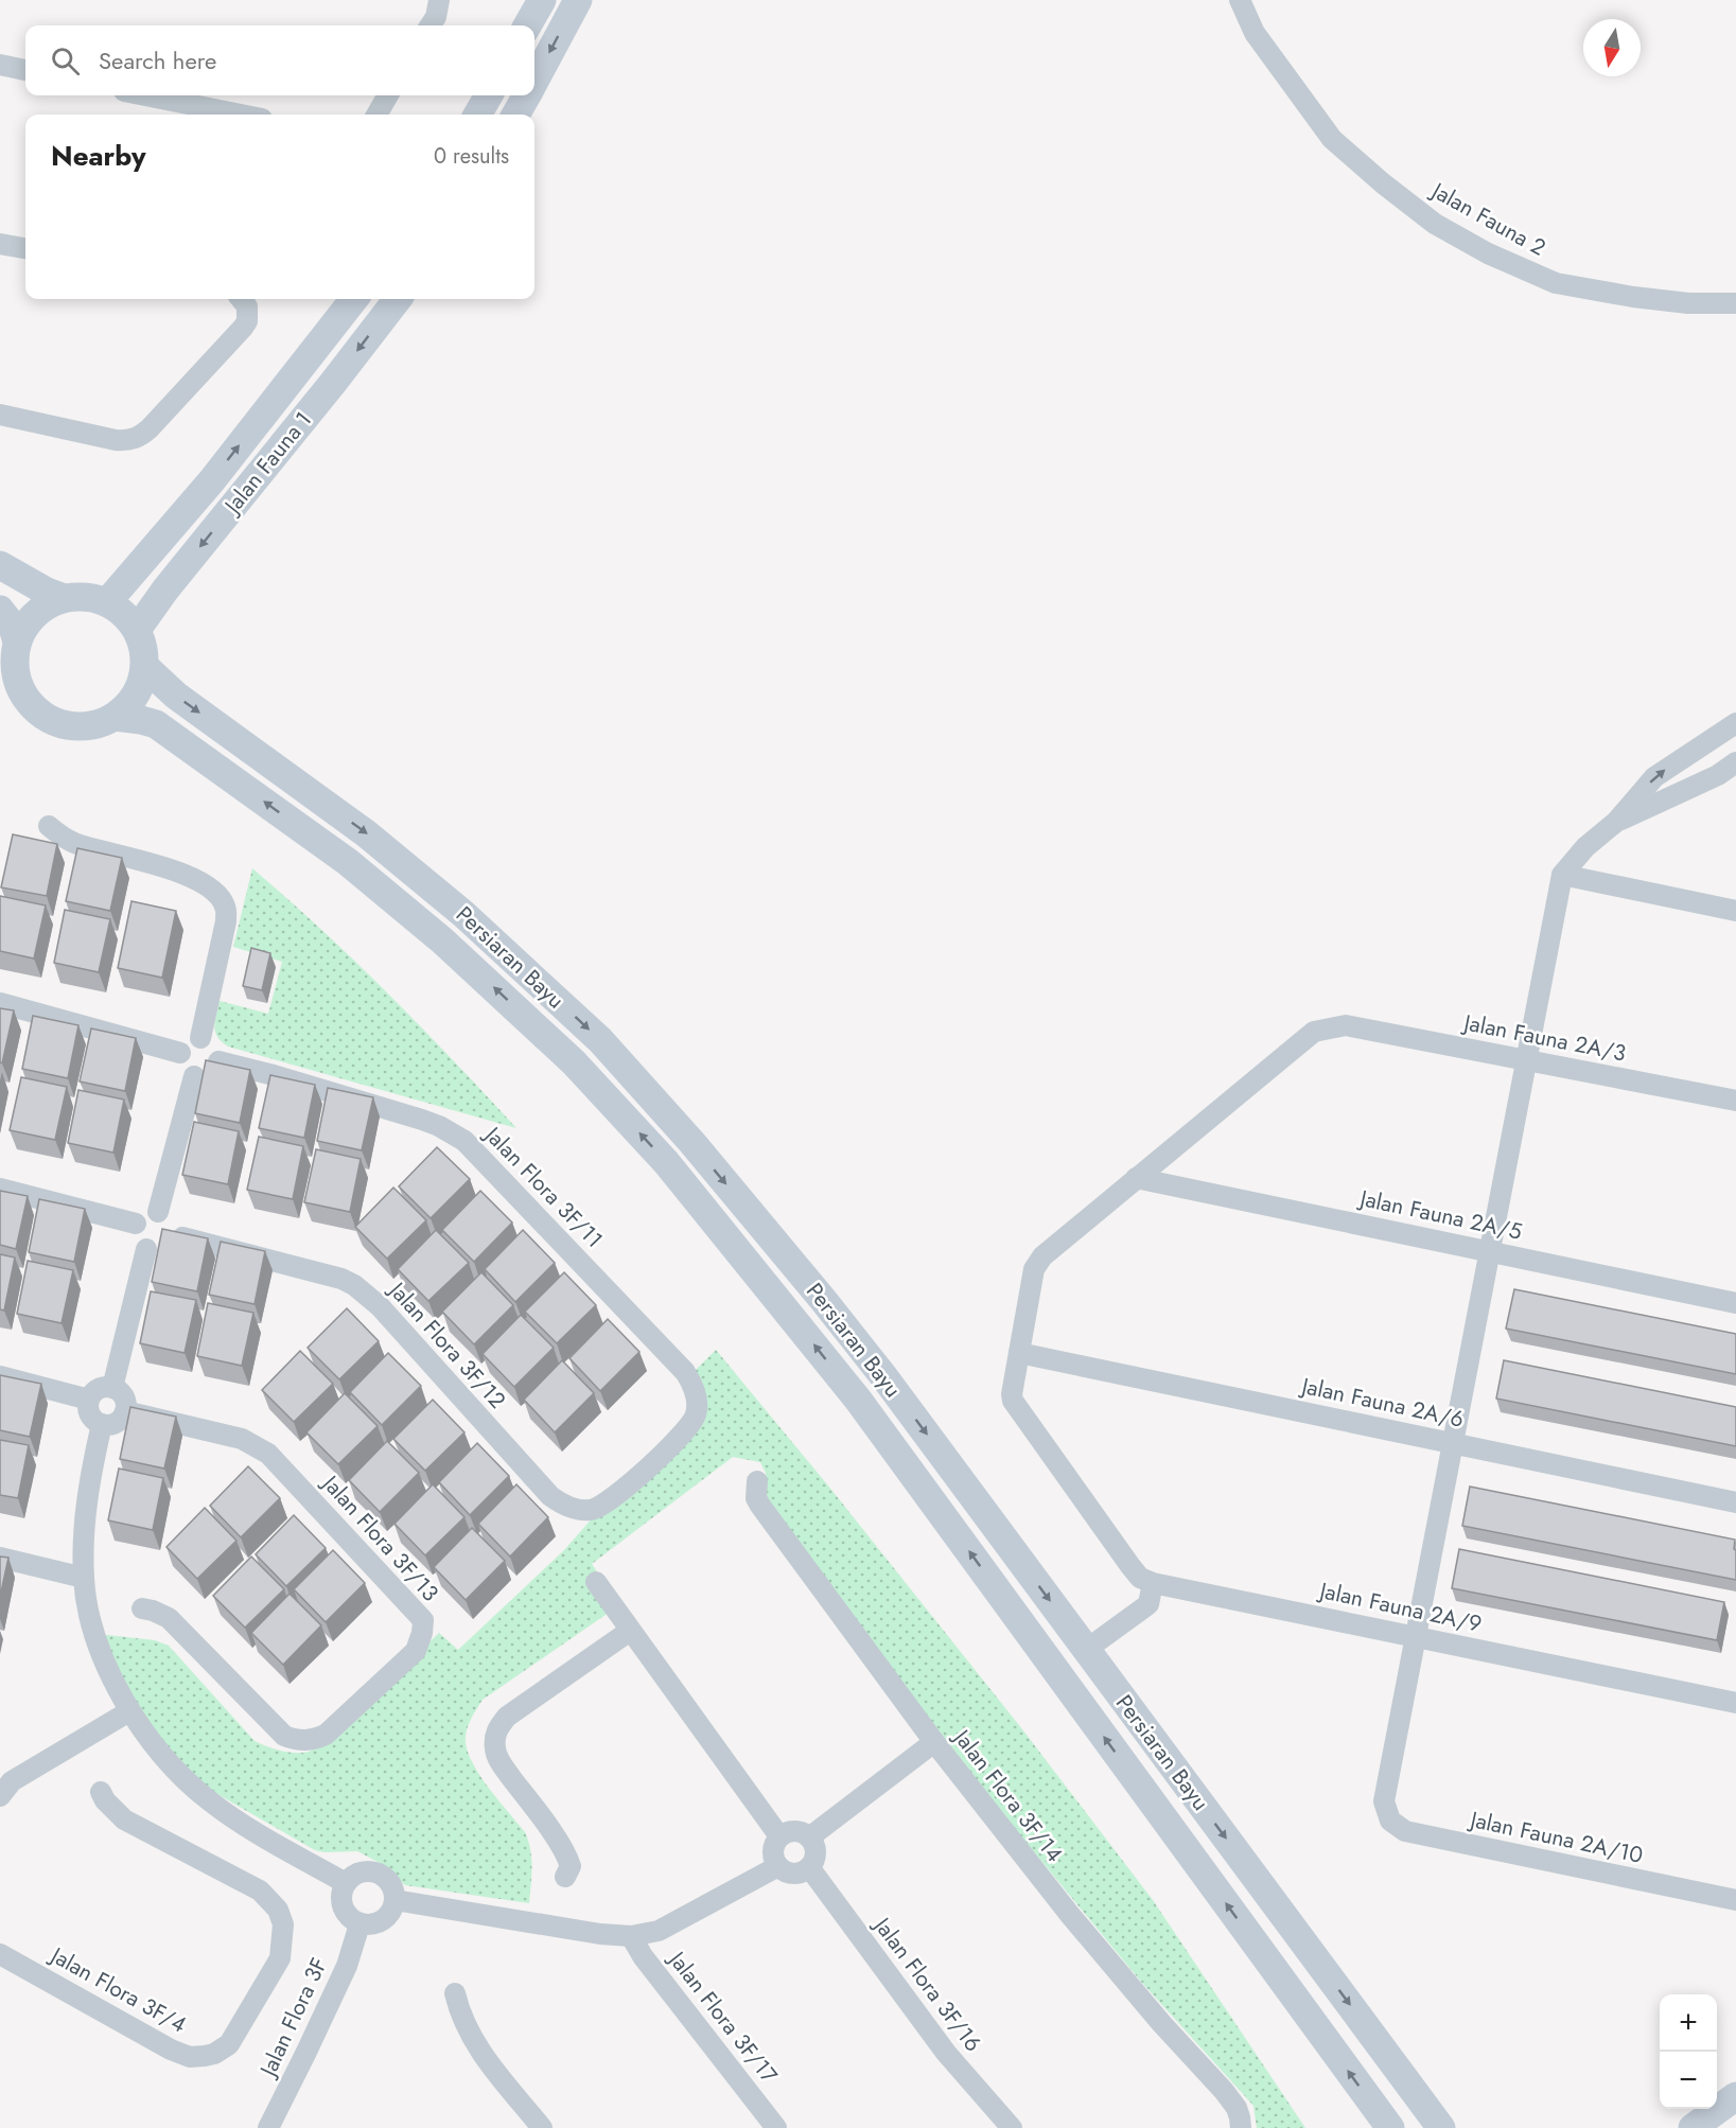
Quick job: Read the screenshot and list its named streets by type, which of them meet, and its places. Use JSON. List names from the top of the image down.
{
  "streets": {
    "main road": ["Jalan Fauna 1", "Persiaran Bayu"],
    "street": [
      "Jalan Fauna 2",
      "Jalan Fauna 2A/3",
      "Jalan Flora 3F/11",
      "Jalan Fauna 2A/5",
      "Jalan Flora 3F/12",
      "Jalan Fauna 2A/6",
      "Jalan Flora 3F/13",
      "Jalan Fauna 2A/9",
      "Jalan Flora 3F/14",
      "Jalan Fauna 2A/10",
      "Jalan Flora 3F/16",
      "Jalan Flora 3F/4",
      "Jalan Flora 3F",
      "Jalan Flora 3F/17"
    ]
  },
  "crossings": [
    ["Jalan Fauna 1", "Persiaran Bayu"],
    ["Jalan Fauna 2A/3", "Jalan Fauna 2A/5"],
    ["Jalan Flora 3F/11", "Jalan Flora 3F/12"],
    ["Jalan Fauna 2A/9", "Jalan Fauna 2A/10"]
  ],
  "north": "bottom",
  "page": {
    "search": "Search here",
    "heading": ["Nearby", "0 results"],
    "map_buttons": ["+", "−"]
  }
}
